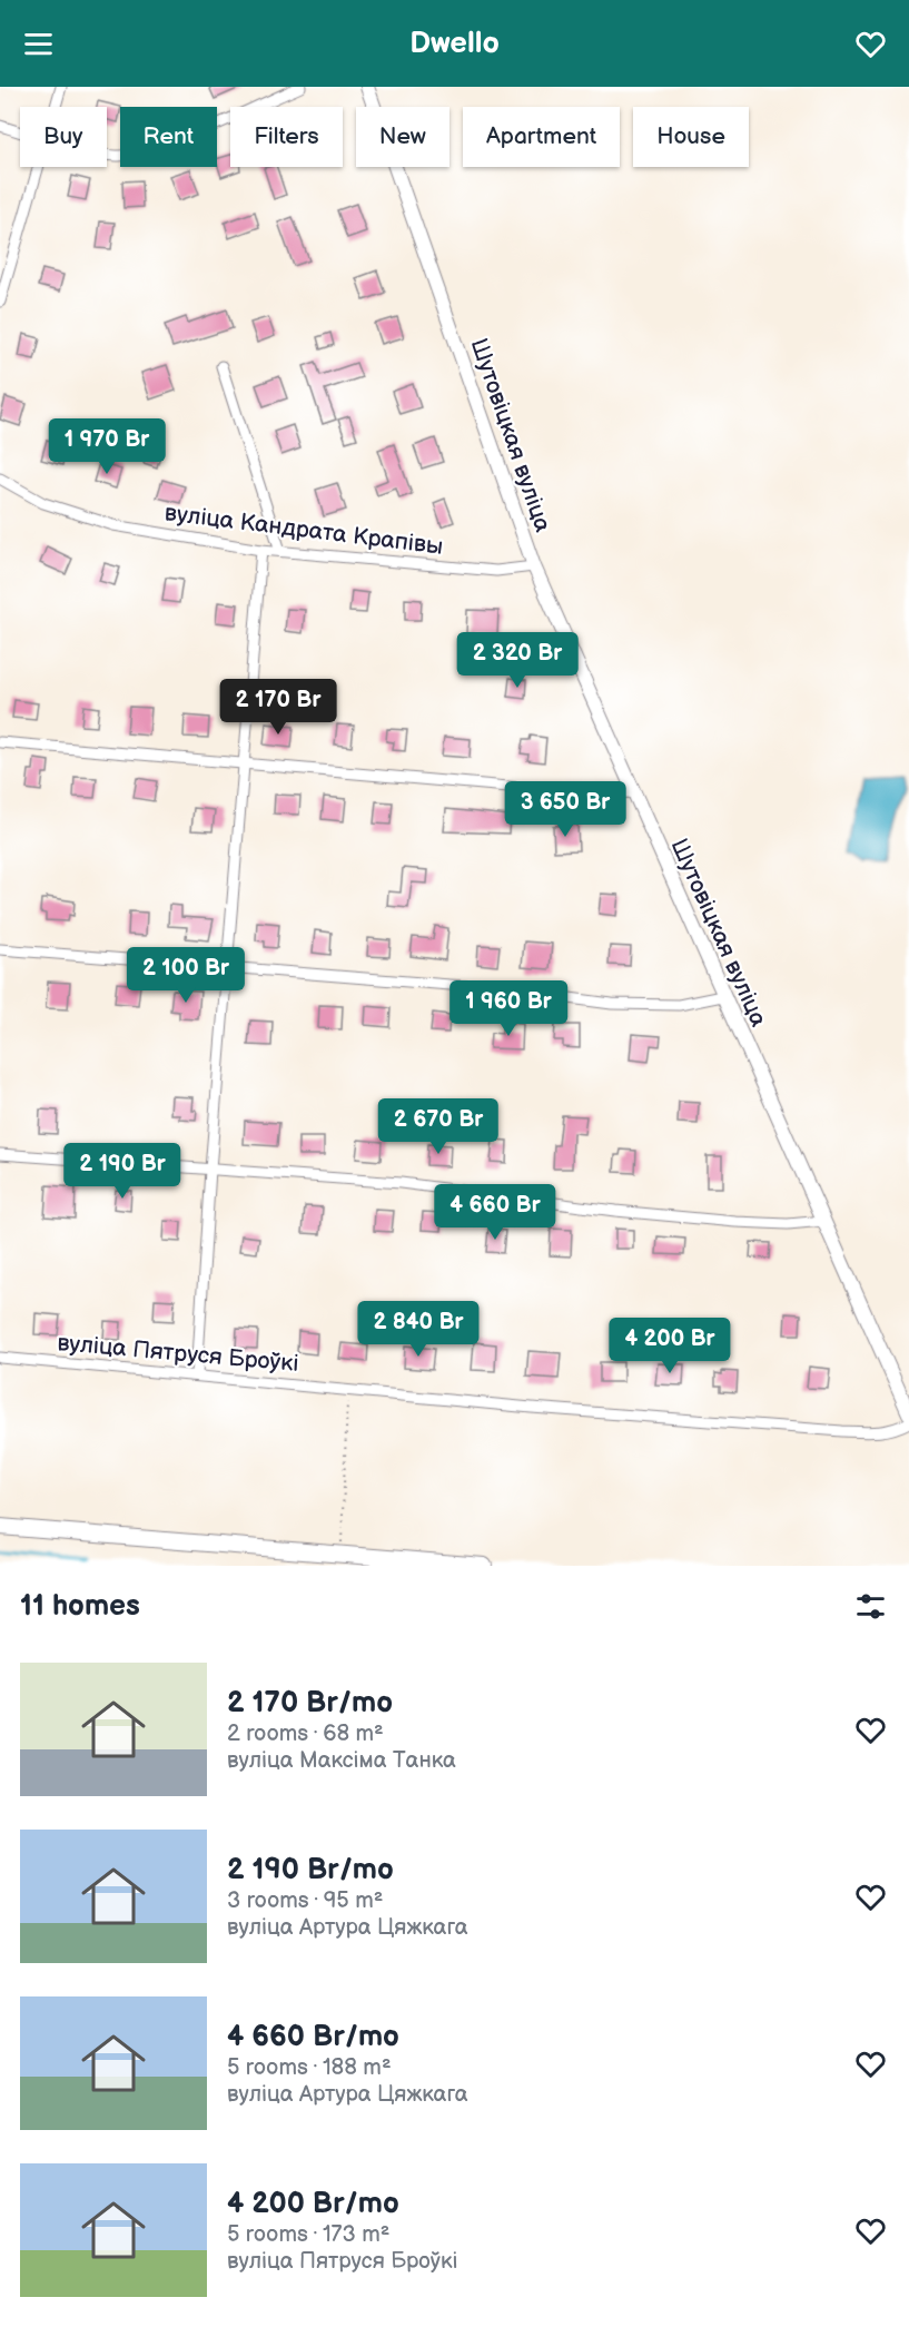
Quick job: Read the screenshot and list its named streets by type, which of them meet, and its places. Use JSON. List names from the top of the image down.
{
  "streets": {
    "main road": ["Шутовіцкая вуліца"],
    "street": ["вуліца Кандрата Крапівы", "вуліца Пятруся Броўкі"]
  },
  "crossings": [
    ["Шутовіцкая вуліца", "вуліца Кандрата Крапівы"]
  ],
  "page": {
    "header": "Dwello",
    "chip": [
      "Buy",
      "Rent",
      "Filters",
      "New",
      "Apartment",
      "House"
    ],
    "price": [
      "1 970 Br",
      "2 320 Br",
      "2 170 Br",
      "3 650 Br",
      "2 100 Br",
      "1 960 Br",
      "2 670 Br",
      "2 190 Br",
      "4 660 Br",
      "2 840 Br",
      "4 200 Br"
    ],
    "heading": "11 homes",
    "list": [
      {
        "name": "2 170 Br/mo",
        "note": "2 rooms · 68 m² · вуліца Максіма Танка"
      },
      {
        "name": "2 190 Br/mo",
        "note": "3 rooms · 95 m² · вуліца Артура Цяжкага"
      },
      {
        "name": "4 660 Br/mo",
        "note": "5 rooms · 188 m² · вуліца Артура Цяжкага"
      },
      {
        "name": "4 200 Br/mo",
        "note": "5 rooms · 173 m² · вуліца Пятруся Броўкі"
      }
    ]
  }
}
